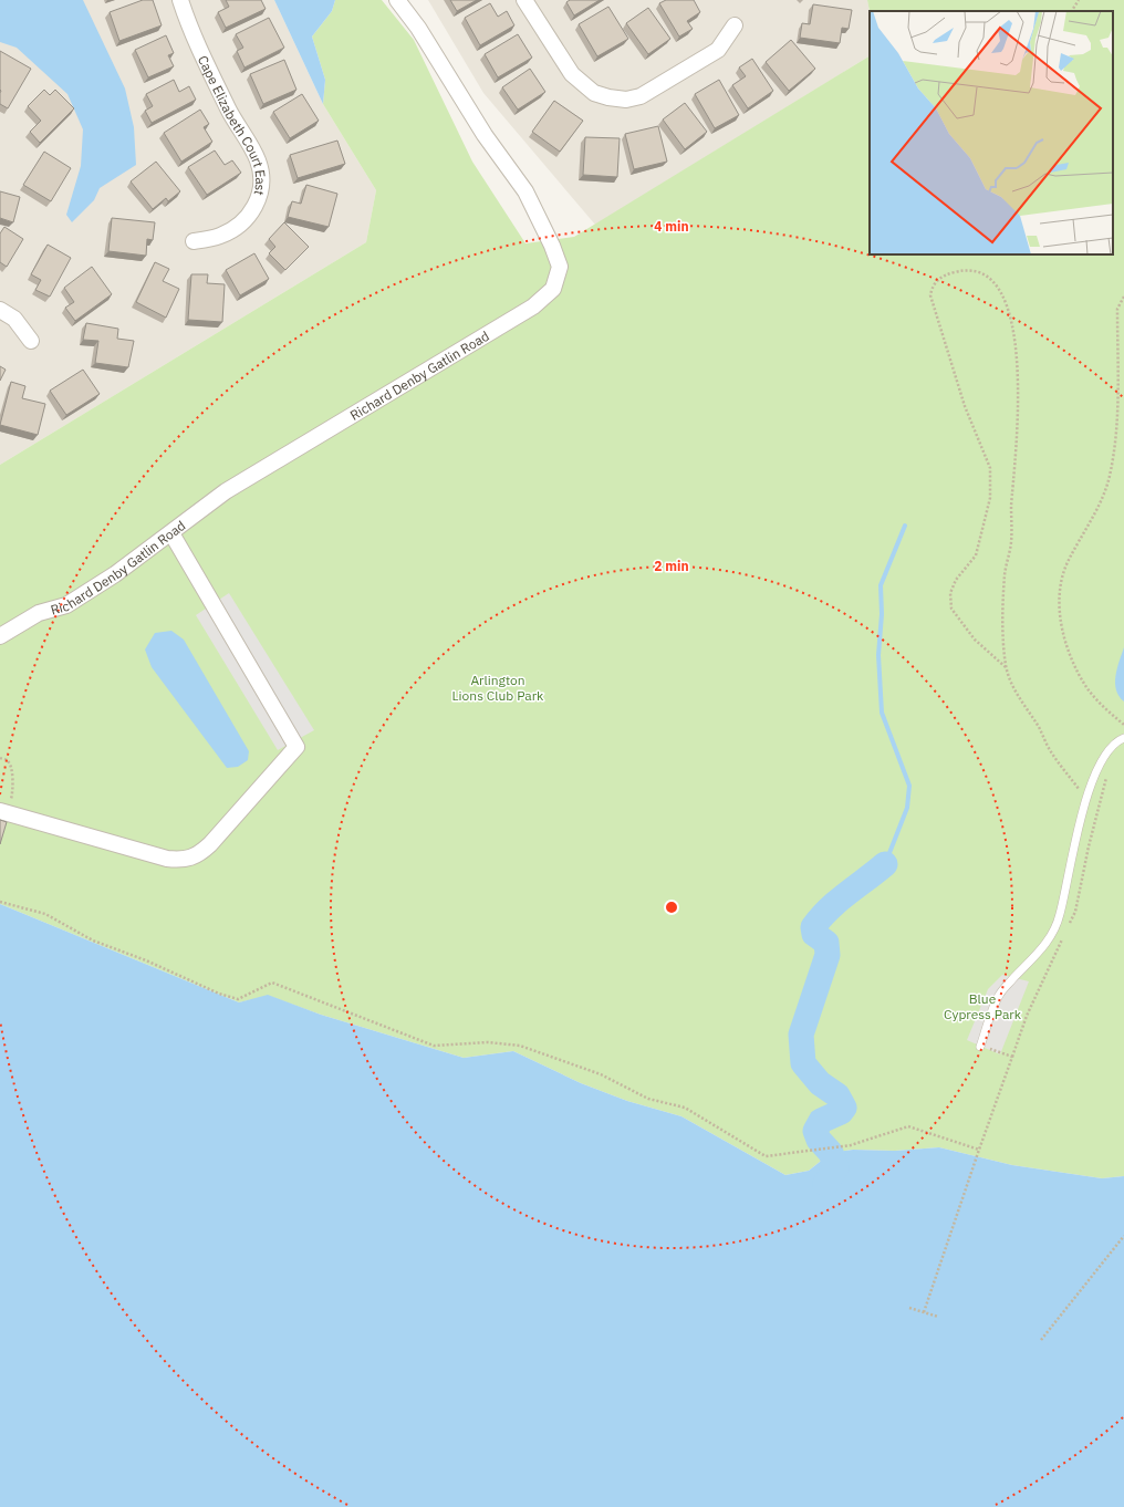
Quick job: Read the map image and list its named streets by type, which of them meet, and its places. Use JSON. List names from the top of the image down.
{
  "streets": {
    "street": ["Cape Elizabeth Court East", "Richard Denby Gatlin Road"]
  },
  "parks": ["Arlington Lions Club Park", "Blue Cypress Park"],
  "rings": ["4 min", "2 min"]
}
